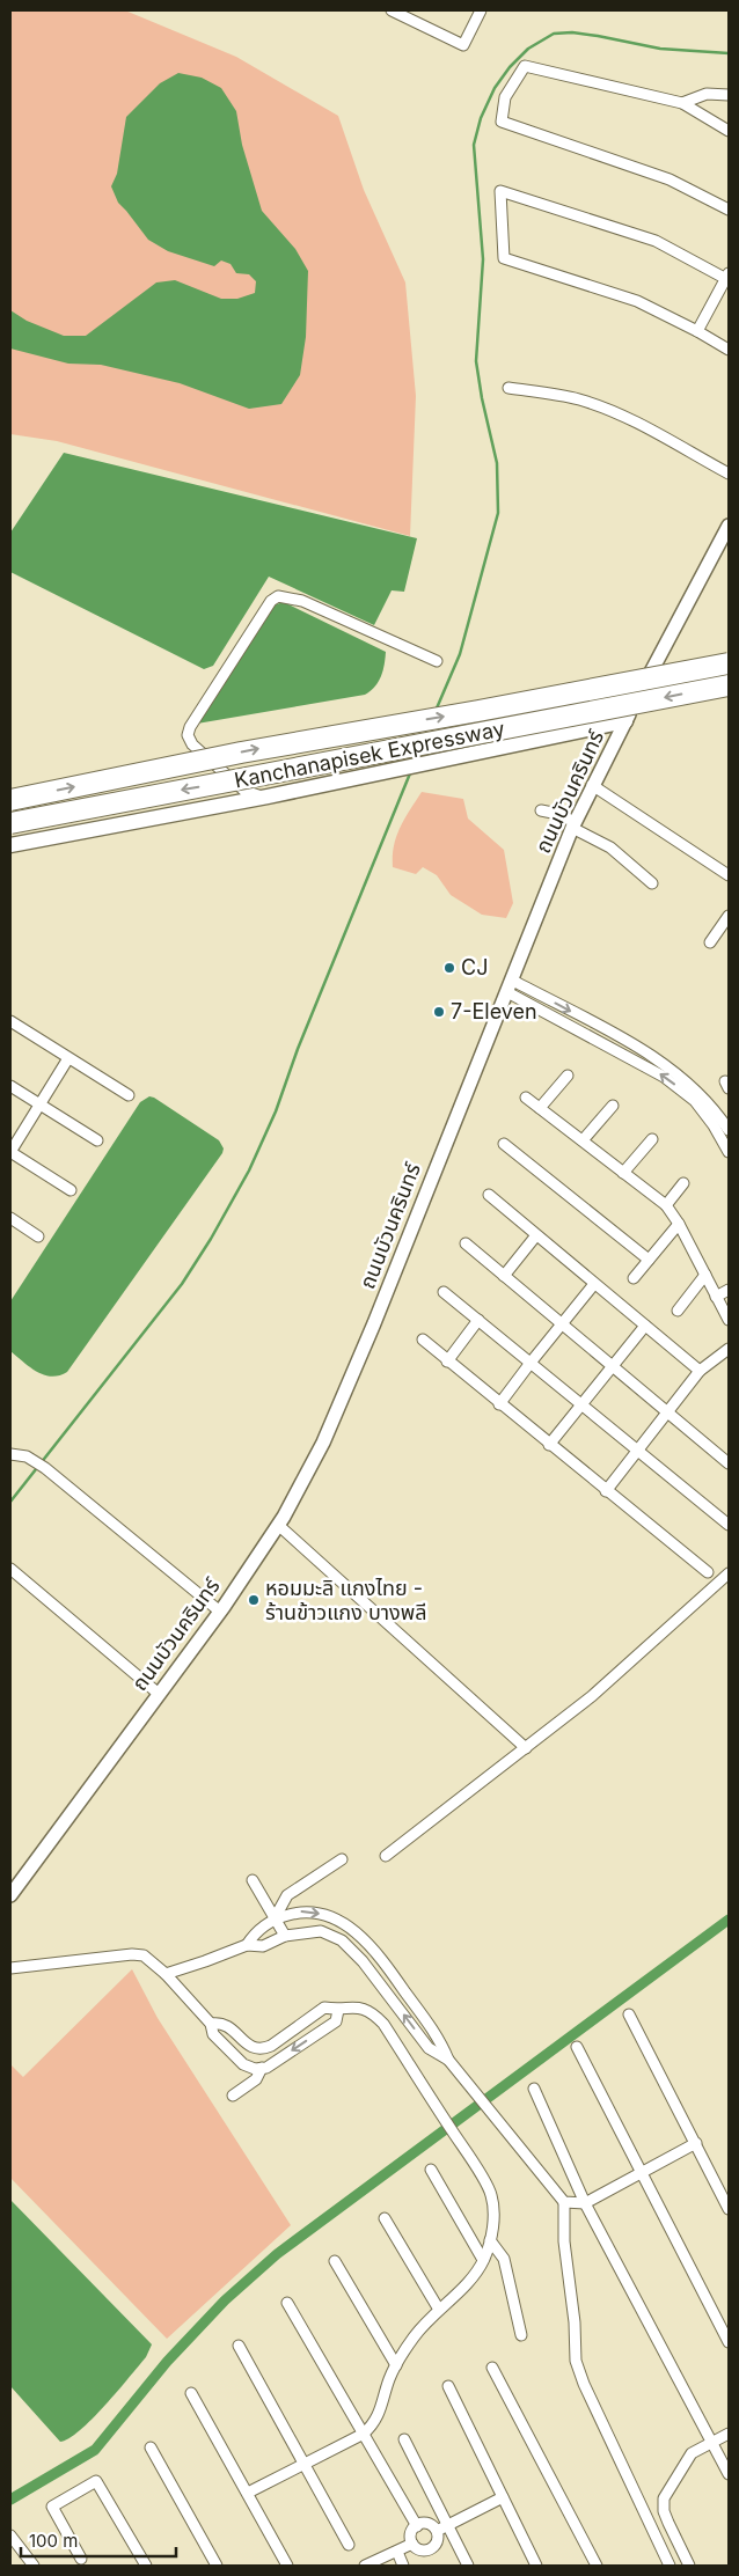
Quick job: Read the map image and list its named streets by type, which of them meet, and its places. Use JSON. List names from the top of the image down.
{
  "streets": {
    "highway": ["Kanchanapisek Expressway"],
    "street": ["ถนนบัวนครินทร์"]
  },
  "places": ["CJ", "7-Eleven", "หอมมะลิ เเกงไทย - ร้านข้าวแกง บางพลี"],
  "scale_bar": "100 m"
}
